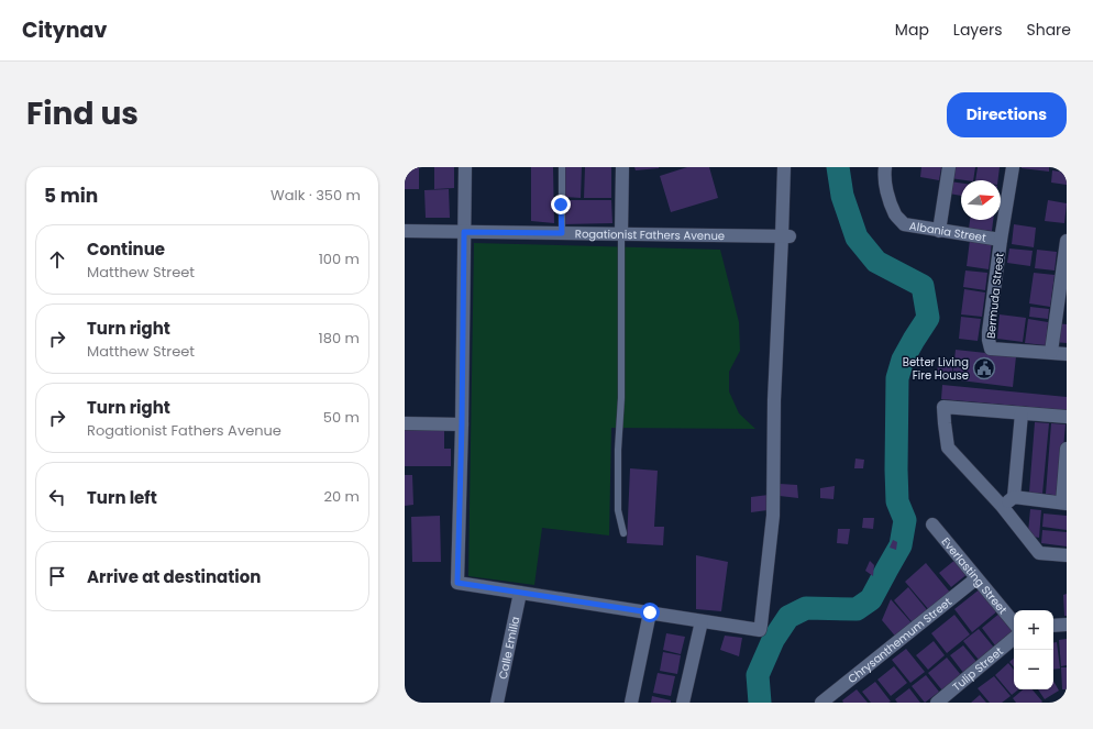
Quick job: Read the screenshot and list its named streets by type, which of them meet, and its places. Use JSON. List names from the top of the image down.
{
  "streets": {
    "street": [
      "Albania Street",
      "Rogationist Fathers Avenue",
      "Bermuda Street",
      "Everlasting Street",
      "Chrysanthemum Street",
      "Calle Emilia",
      "Tulip Street"
    ]
  },
  "crossings": [
    ["Albania Street", "Bermuda Street"],
    ["Everlasting Street", "Chrysanthemum Street"]
  ],
  "places": {
    "public building": ["Better Living Fire House"]
  },
  "north": "right",
  "page": {
    "header": "Citynav",
    "nav": ["Map", "Layers", "Share"],
    "title": "Find us",
    "buttons": "Directions",
    "heading": ["5 min", "Walk · 350 m"],
    "list": [
      ["Continue", "Matthew Street", "100 m"],
      ["Turn right", "Matthew Street", "180 m"],
      ["Turn right", "Rogationist Fathers Avenue", "50 m"],
      ["Turn left", "20 m"],
      "Arrive at destination"
    ],
    "map_buttons": ["+", "−"]
  }
}
